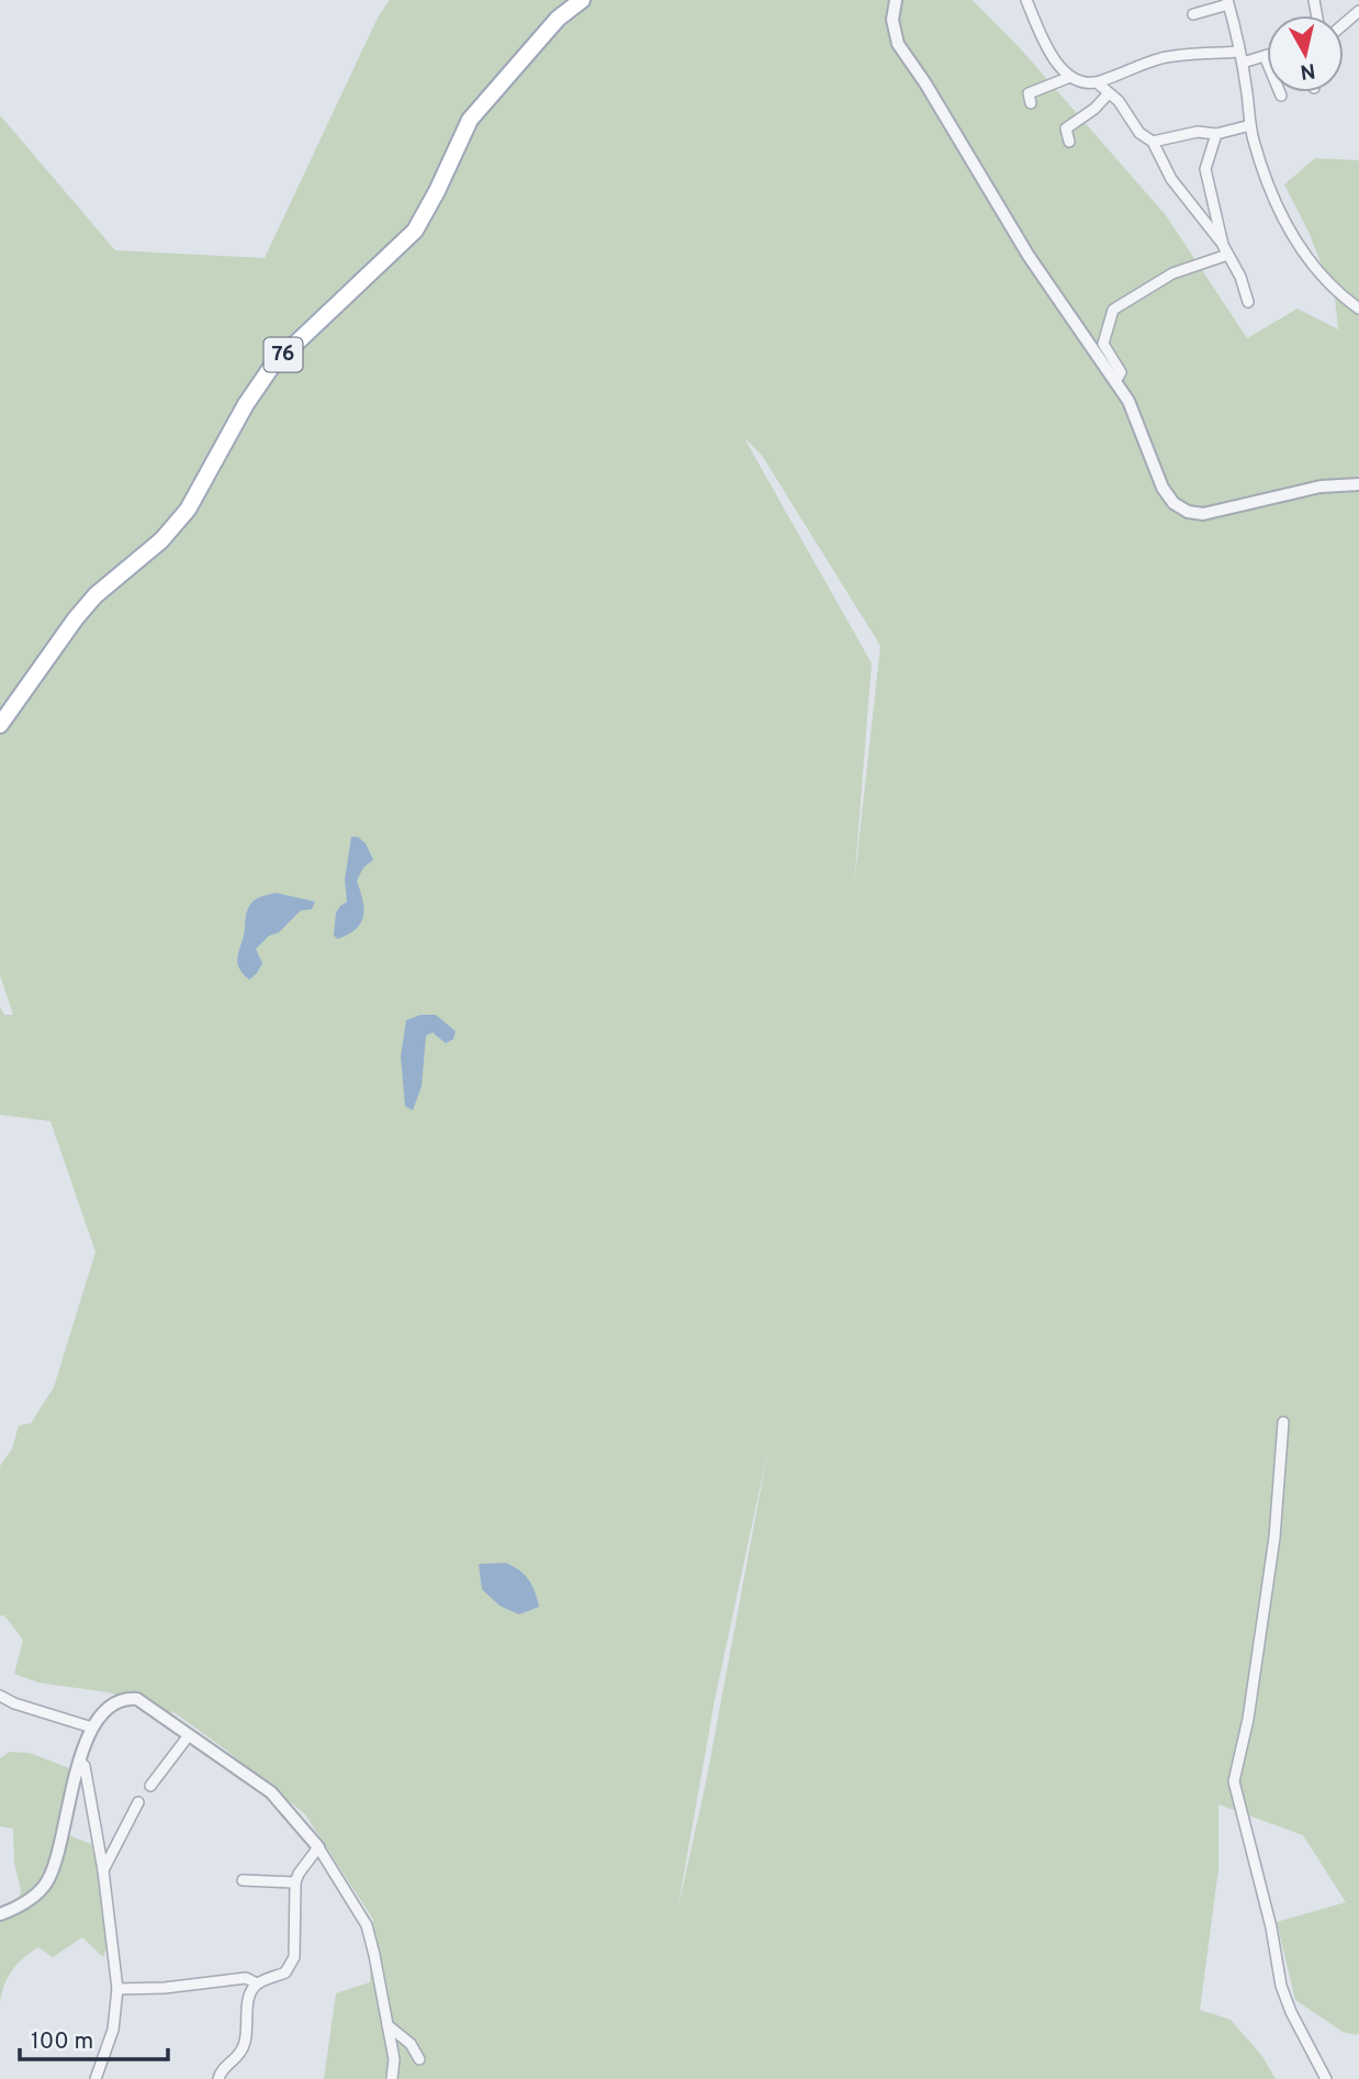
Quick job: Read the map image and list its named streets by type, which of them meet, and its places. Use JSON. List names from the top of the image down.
{
  "streets": {
    "main road": ["76"]
  },
  "scale_bar": "100 m",
  "north": "bottom"
}
